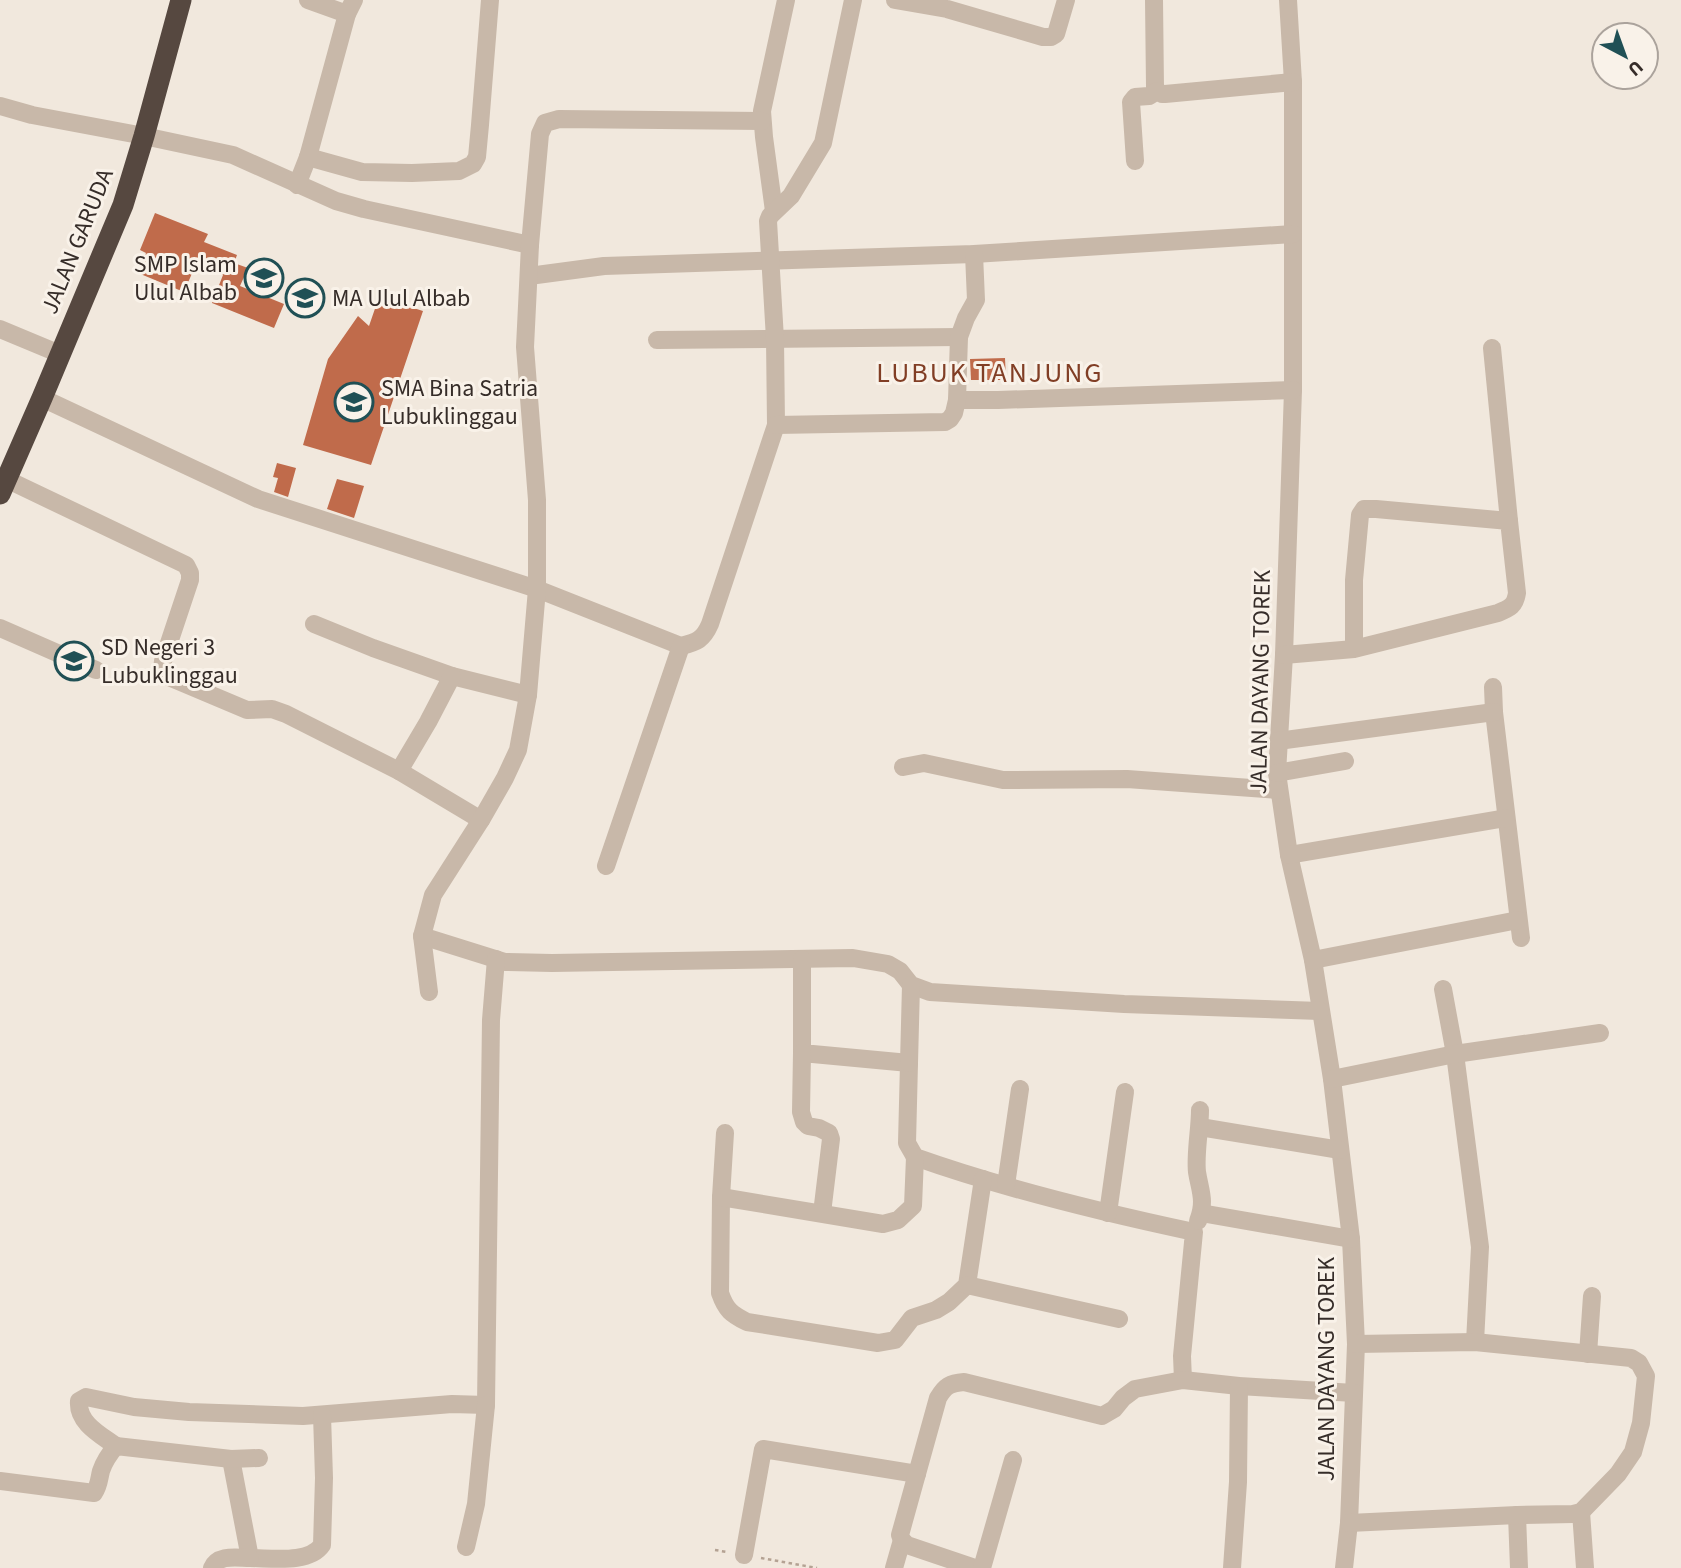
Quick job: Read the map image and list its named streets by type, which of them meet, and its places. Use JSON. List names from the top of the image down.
{
  "streets": {
    "highway": ["JALAN GARUDA"],
    "street": ["JALAN DAYANG TOREK"]
  },
  "districts": ["LUBUK TANJUNG"],
  "places": {
    "school or university": [
      "SMP Islam Ulul Albab",
      "MA Ulul Albab",
      "SMA Bina Satria Lubuklinggau",
      "SD Negeri 3 Lubuklinggau"
    ]
  },
  "north": "bottom right"
}
